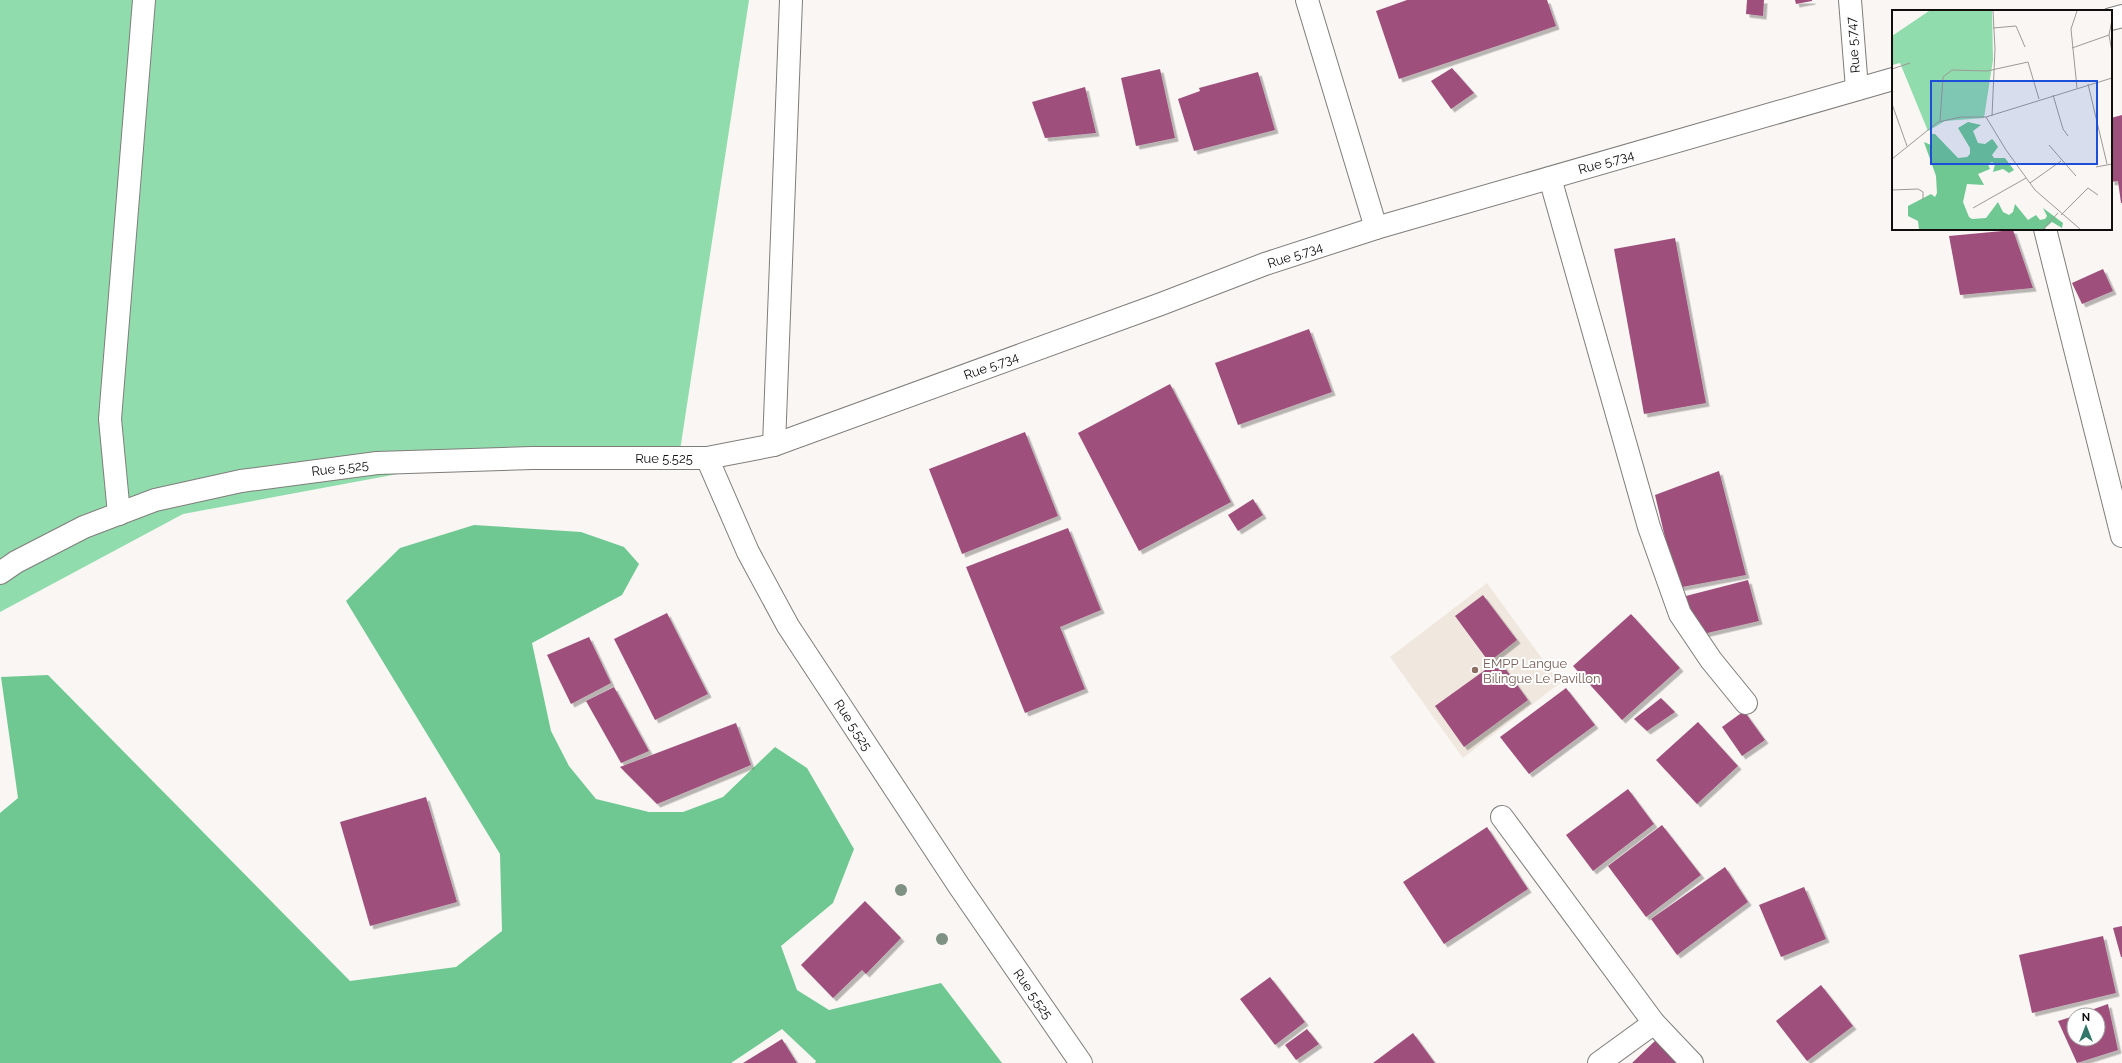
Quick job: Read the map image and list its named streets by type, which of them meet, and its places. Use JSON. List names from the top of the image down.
{
  "streets": {
    "street": ["Rue 5.747", "Rue 5.734", "Rue 5.525"]
  },
  "crossings": [
    ["Rue 5.747", "Rue 5.734"],
    ["Rue 5.734", "Rue 5.525"]
  ],
  "places": ["EMPP Langue Bilingue Le Pavillon"],
  "north": "top"
}
